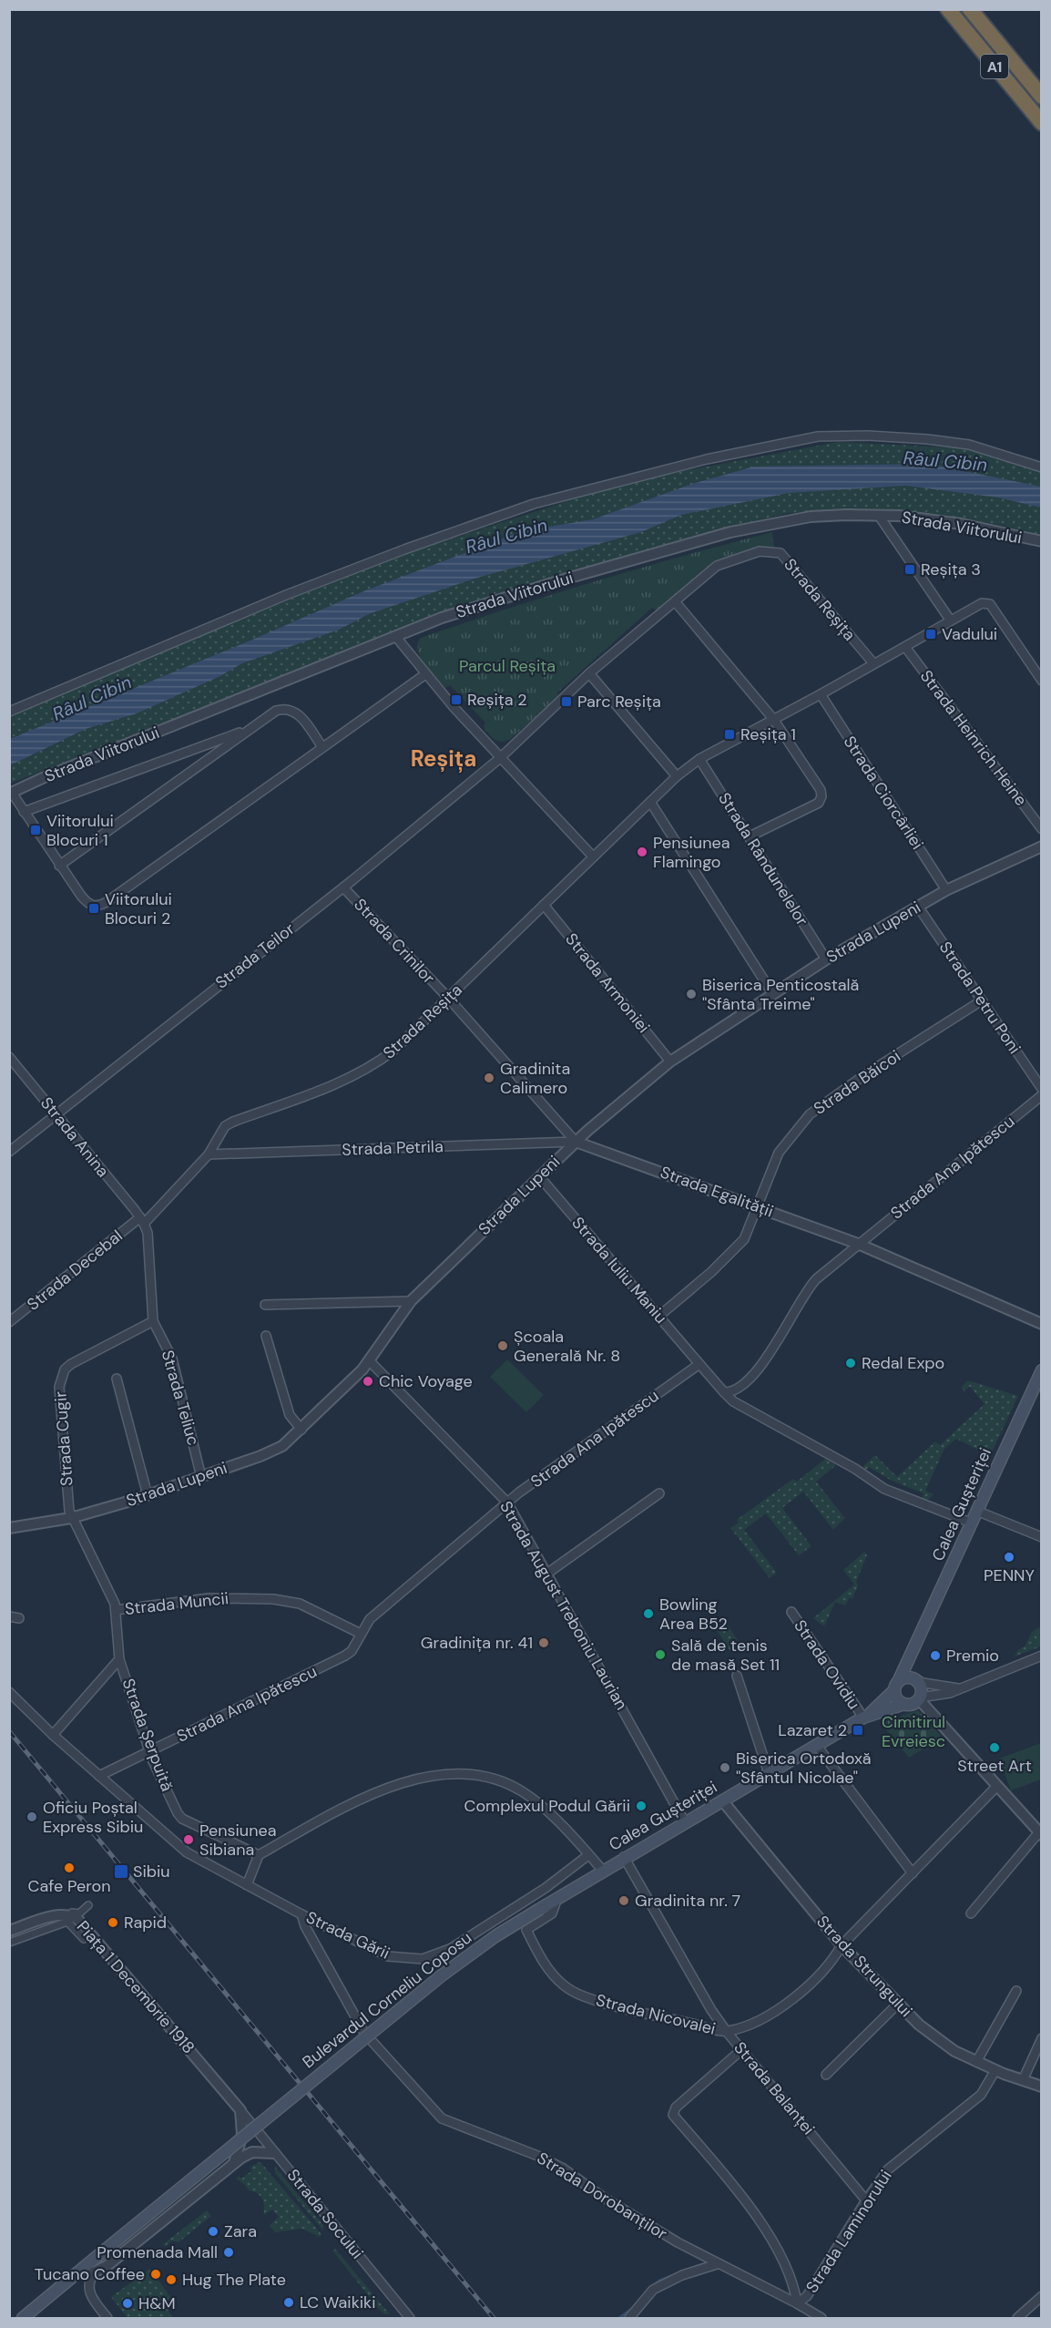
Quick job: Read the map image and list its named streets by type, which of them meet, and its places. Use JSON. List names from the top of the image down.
{
  "streets": {
    "highway": ["A1"],
    "main road": ["Calea Gușteriței", "Bulevardul Corneliu Coposu"],
    "street": [
      "Strada Viitorului",
      "Strada Reșița",
      "Strada Heinrich Heine",
      "Strada Ciorcârliei",
      "Strada Rândunelelor",
      "Strada Lupeni",
      "Strada Crinilor",
      "Strada Teilor",
      "Strada Armoniei",
      "Strada Petru Poni",
      "Strada Băicoi",
      "Strada Anina",
      "Strada Petrila",
      "Strada Ana Ipătescu",
      "Strada Egalității",
      "Strada Decebal",
      "Strada Iuliu Maniu",
      "Strada Teliuc",
      "Strada Cugir",
      "Strada Muncii",
      "Strada August Treboniu Laurian",
      "Strada Ovidiu",
      "Strada Șerpuită",
      "Strada Gării",
      "Strada Strungului",
      "Piața 1 Decembrie 1918",
      "Strada Nicovalei",
      "Strada Balanței",
      "Strada Dorobanților",
      "Strada Socului",
      "Strada Laminorului"
    ]
  },
  "crossings": [
    ["Strada Reșița", "Strada Heinrich Heine"],
    ["Strada Reșița", "Strada Ciorcârliei"],
    ["Strada Reșița", "Strada Rândunelelor"],
    ["Strada Reșița", "Strada Crinilor"],
    ["Strada Reșița", "Strada Teilor"],
    ["Strada Reșița", "Strada Armoniei"],
    ["Strada Reșița", "Strada Anina"],
    ["Strada Reșița", "Strada Petrila"],
    ["Strada Reșița", "Strada Decebal"],
    ["Strada Ciorcârliei", "Strada Lupeni"],
    ["Strada Rândunelelor", "Strada Lupeni"],
    ["Strada Lupeni", "Strada Crinilor"],
    ["Strada Lupeni", "Strada Armoniei"],
    ["Strada Lupeni", "Strada Petru Poni"],
    ["Strada Lupeni", "Strada Petrila"],
    ["Strada Lupeni", "Strada Egalității"],
    ["Strada Lupeni", "Strada Iuliu Maniu"],
    ["Strada Lupeni", "Strada Teliuc"],
    ["Strada Lupeni", "Strada Cugir"],
    ["Strada Lupeni", "Strada August Treboniu Laurian"],
    ["Strada Lupeni", "Strada Șerpuită"],
    ["Strada Crinilor", "Strada Teilor"],
    ["Strada Crinilor", "Strada Petrila"],
    ["Strada Crinilor", "Strada Egalității"],
    ["Strada Teilor", "Strada Anina"],
    ["Strada Petru Poni", "Strada Băicoi"],
    ["Strada Băicoi", "Strada Egalității"],
    ["Strada Băicoi", "Strada Iuliu Maniu"],
    ["Strada Anina", "Strada Decebal"],
    ["Strada Petrila", "Strada Egalității"],
    ["Strada Ana Ipătescu", "Strada Egalității"],
    ["Strada Ana Ipătescu", "Strada Iuliu Maniu"],
    ["Strada Ana Ipătescu", "Strada Muncii"],
    ["Strada Ana Ipătescu", "Strada August Treboniu Laurian"],
    ["Strada Ana Ipătescu", "Strada Șerpuită"],
    ["Strada Ana Ipătescu", "Strada Gării"],
    ["Strada Teliuc", "Strada Cugir"],
    ["Strada Cugir", "Strada Șerpuită"],
    ["Calea Gușteriței", "Strada August Treboniu Laurian"],
    ["Calea Gușteriței", "Strada Ovidiu"],
    ["Calea Gușteriței", "Strada Strungului"],
    ["Calea Gușteriței", "Bulevardul Corneliu Coposu"],
    ["Calea Gușteriței", "Strada Nicovalei"],
    ["Calea Gușteriței", "Strada Balanței"],
    ["Strada Muncii", "Strada Șerpuită"],
    ["Strada Șerpuită", "Strada Gării"],
    ["Strada Gării", "Strada Dorobanților"],
    ["Strada Strungului", "Strada Nicovalei"],
    ["Strada Strungului", "Strada Laminorului"],
    ["Piața 1 Decembrie 1918", "Strada Socului"],
    ["Bulevardul Corneliu Coposu", "Strada Nicovalei"],
    ["Strada Nicovalei", "Strada Balanței"],
    ["Strada Balanței", "Strada Laminorului"],
    ["Strada Dorobanților", "Strada Laminorului"]
  ],
  "districts": ["Reșița"],
  "water": ["Râul Cibin"],
  "parks": ["Parcul Reșița", "Cimitirul Evreiesc"],
  "places": {
    "transit": [
      "Reșița 3",
      "Vadului",
      "Reșița 2",
      "Parc Reșița",
      "Reșița 1",
      "Viitorului Blocuri 1",
      "Viitorului Blocuri 2",
      "Lazaret 2",
      "Sibiu"
    ],
    "other": [
      "Pensiunea Flamingo",
      "Biserica Penticostală \"Sfânta Treime\"",
      "Gradinita Calimero",
      "Școala Generală Nr. 8",
      "Redal Expo",
      "Chic Voyage",
      "PENNY",
      "Bowling Area B52",
      "Gradinița nr. 41",
      "Sală de tenis de masă Set 11",
      "Premio",
      "Street Art",
      "Biserica Ortodoxă \"Sfântul Nicolae\"",
      "Complexul Podul Gării",
      "Oficiu Poștal Express Sibiu",
      "Pensiunea Sibiana",
      "Cafe Peron",
      "Gradinita nr. 7",
      "Rapid",
      "Zara",
      "Promenada Mall",
      "Tucano Coffee",
      "Hug The Plate",
      "LC Waikiki",
      "H&M"
    ]
  }
}
